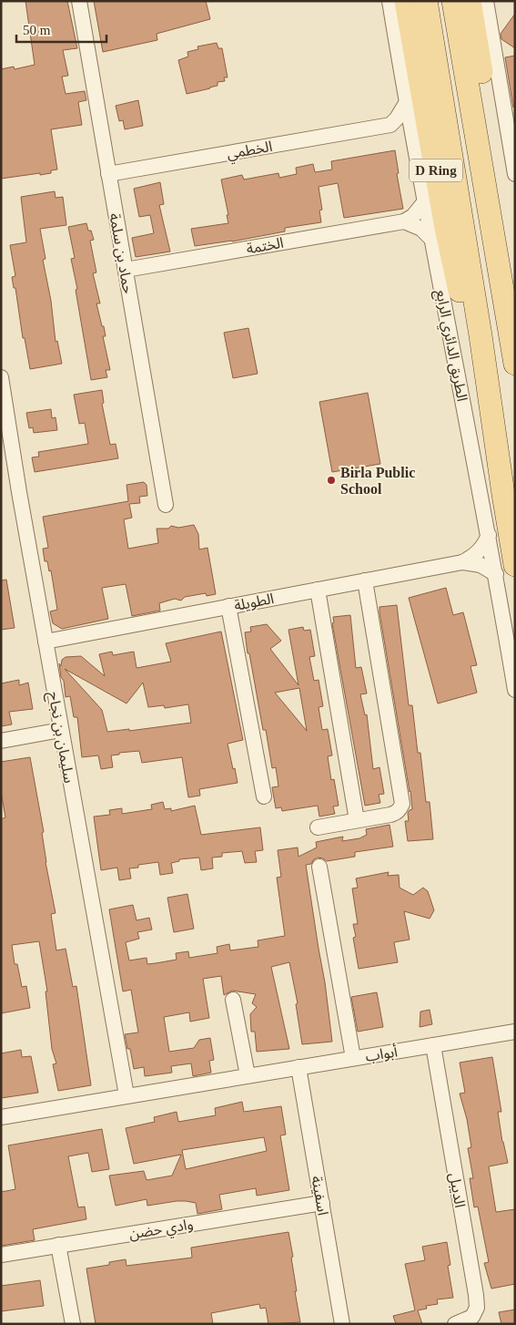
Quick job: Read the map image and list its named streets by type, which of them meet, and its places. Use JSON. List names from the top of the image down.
{
  "streets": {
    "main road": ["D Ring", "الطريق الدائري الرابع"],
    "street": [
      "الخطمي",
      "الختمة",
      "حماد بن سلمة",
      "الطويلة",
      "سليمان بن نجاح",
      "أبواب",
      "الديبل",
      "اسفينة",
      "وادي حضن"
    ]
  },
  "crossings": [
    ["الخطمي", "حماد بن سلمة"],
    ["D Ring", "الطريق الدائري الرابع"],
    ["الختمة", "حماد بن سلمة"],
    ["الطريق الدائري الرابع", "الطويلة"],
    ["الطويلة", "سليمان بن نجاح"],
    ["سليمان بن نجاح", "أبواب"],
    ["أبواب", "الديبل"],
    ["أبواب", "اسفينة"],
    ["اسفينة", "وادي حضن"]
  ],
  "places": ["Birla Public School"],
  "scale_bar": "50 m"
}
